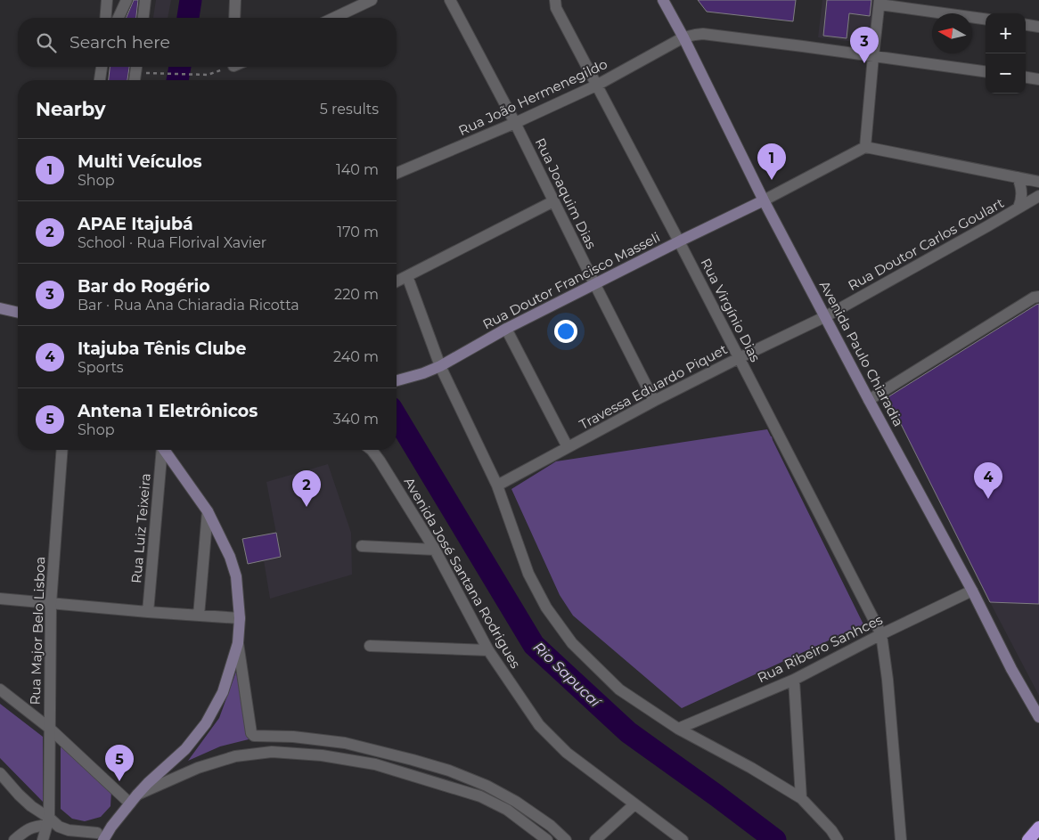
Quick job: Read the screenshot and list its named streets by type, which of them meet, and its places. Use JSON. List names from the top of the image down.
{
  "streets": {
    "main road": ["Rua Doutor Francisco Masseli", "Avenida Paulo Chiaradia"],
    "street": [
      "Rua João Hermenegildo",
      "Rua Joaquim Dias",
      "Rua Doutor Carlos Goulart",
      "Rua Virgínio Dias",
      "Travessa Eduardo Piquet",
      "Rua Luiz Teixeira",
      "Avenida José Santana Rodrigues",
      "Rua Major Belo Lisboa",
      "Rua Ribeiro Sanhces"
    ]
  },
  "crossings": [
    ["Rua João Hermenegildo", "Rua Joaquim Dias"],
    ["Rua João Hermenegildo", "Rua Virgínio Dias"],
    ["Rua João Hermenegildo", "Avenida Paulo Chiaradia"],
    ["Rua Joaquim Dias", "Rua Doutor Francisco Masseli"],
    ["Rua Joaquim Dias", "Travessa Eduardo Piquet"],
    ["Rua Doutor Carlos Goulart", "Avenida Paulo Chiaradia"],
    ["Rua Doutor Carlos Goulart", "Travessa Eduardo Piquet"],
    ["Rua Doutor Francisco Masseli", "Rua Virgínio Dias"],
    ["Rua Doutor Francisco Masseli", "Avenida Paulo Chiaradia"],
    ["Rua Virgínio Dias", "Travessa Eduardo Piquet"],
    ["Rua Virgínio Dias", "Rua Ribeiro Sanhces"],
    ["Avenida Paulo Chiaradia", "Travessa Eduardo Piquet"],
    ["Avenida Paulo Chiaradia", "Rua Ribeiro Sanhces"]
  ],
  "water": ["Rio Sapucaí"],
  "north": "left",
  "page": {
    "map_buttons": ["+", "−"],
    "search": "Search here",
    "pins": [
      "3",
      "1",
      "4",
      "2",
      "5"
    ],
    "heading": ["Nearby", "5 results"],
    "list": [
      {
        "mark": "1",
        "name": "Multi Veículos",
        "note": "Shop",
        "value": "140 m"
      },
      {
        "mark": "2",
        "name": "APAE Itajubá",
        "note": "School · Rua Florival Xavier",
        "value": "170 m"
      },
      {
        "mark": "3",
        "name": "Bar do Rogério",
        "note": "Bar · Rua Ana Chiaradia Ricotta",
        "value": "220 m"
      },
      {
        "mark": "4",
        "name": "Itajuba Tênis Clube",
        "note": "Sports",
        "value": "240 m"
      },
      {
        "mark": "5",
        "name": "Antena 1 Eletrônicos",
        "note": "Shop",
        "value": "340 m"
      }
    ]
  }
}
